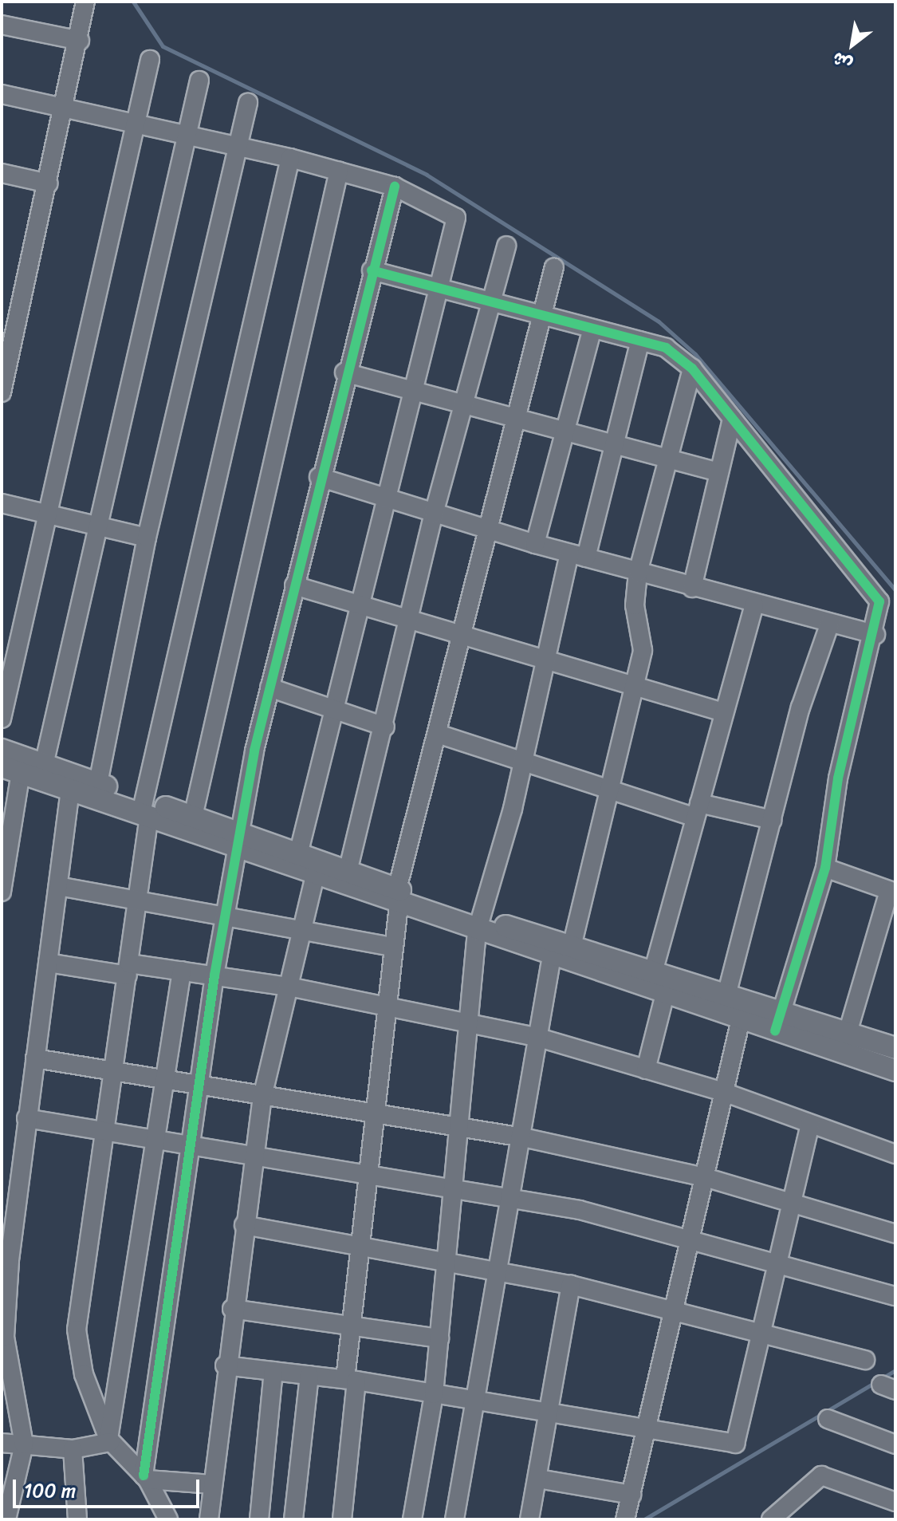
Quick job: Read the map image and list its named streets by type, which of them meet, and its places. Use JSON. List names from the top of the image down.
{
  "scale_bar": "100 m",
  "north": "bottom left"
}
